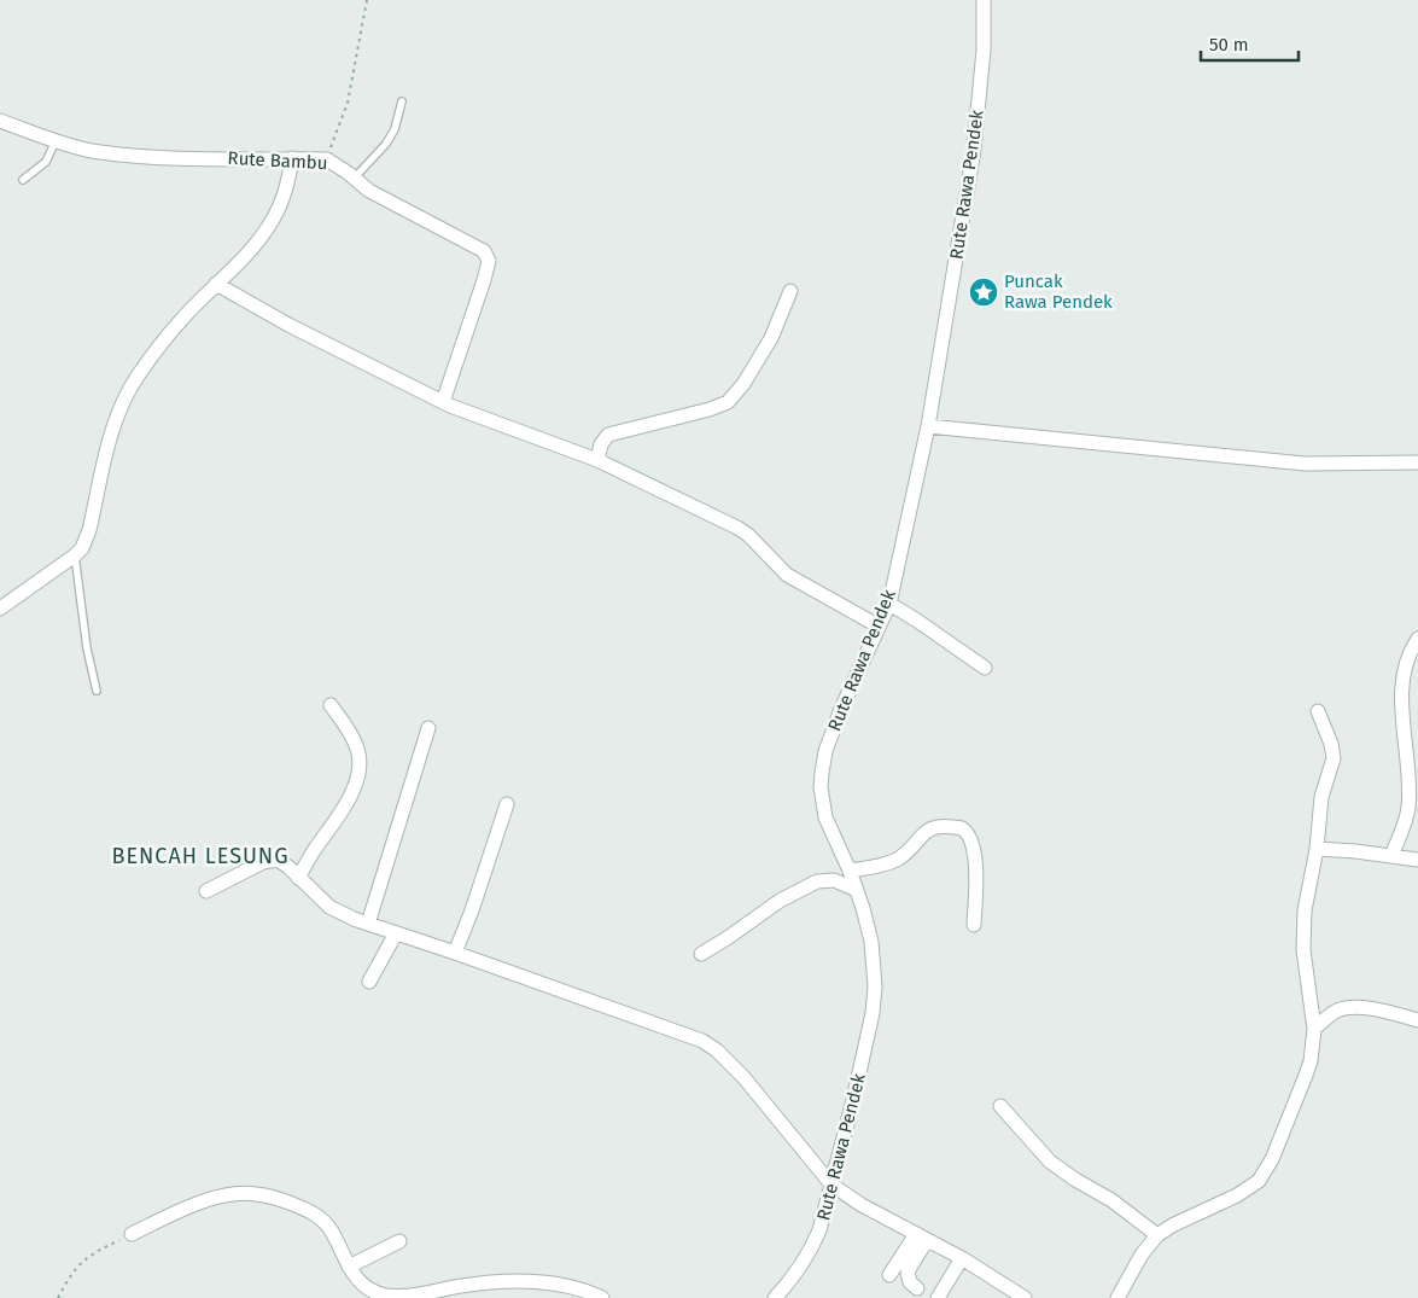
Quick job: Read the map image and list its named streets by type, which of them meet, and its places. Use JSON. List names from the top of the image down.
{
  "streets": {
    "street": ["Rute Bambu", "Rute Rawa Pendek"]
  },
  "districts": ["BENCAH LESUNG"],
  "places": {
    "place": ["Puncak Rawa Pendek"]
  },
  "scale_bar": "50 m"
}
